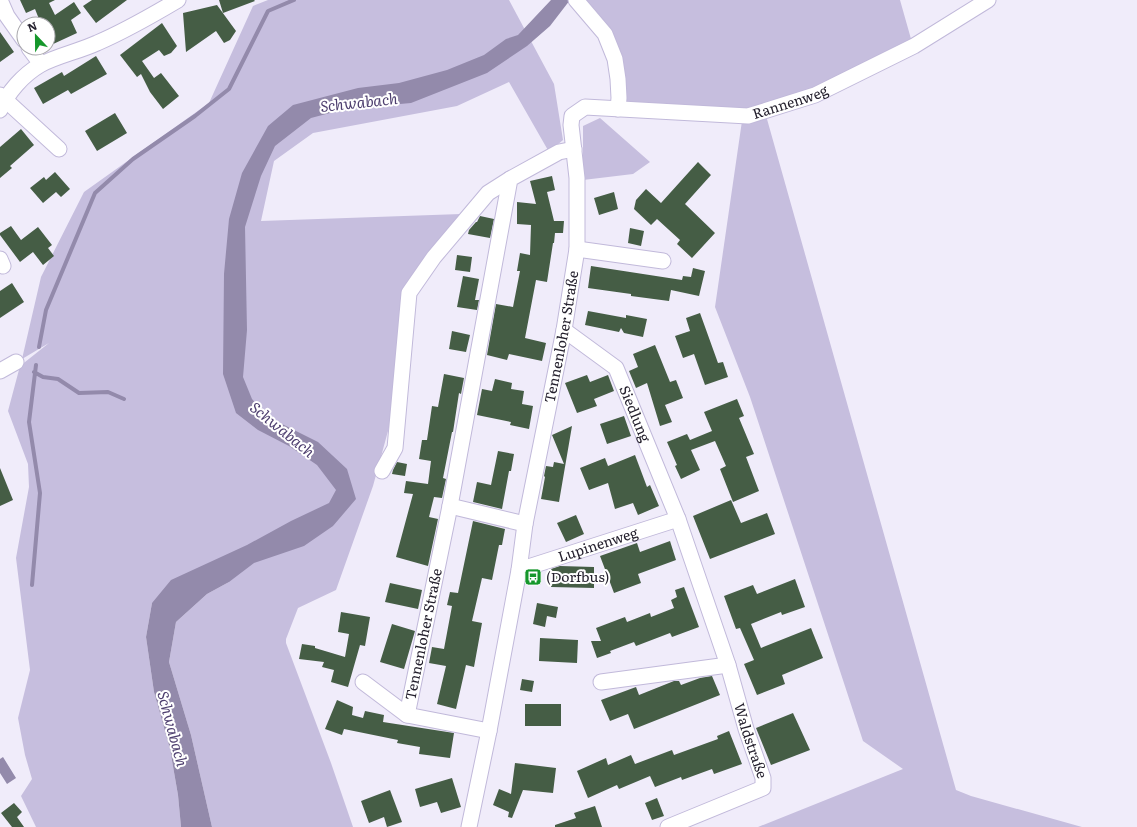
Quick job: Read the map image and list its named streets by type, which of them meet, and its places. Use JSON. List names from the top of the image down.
{
  "streets": {
    "street": [
      "Rannenweg",
      "Tennenloher Straße",
      "Siedlung",
      "Lupinenweg",
      "Waldstraße"
    ]
  },
  "crossings": [
    ["Rannenweg", "Tennenloher Straße"],
    ["Tennenloher Straße", "Siedlung"],
    ["Tennenloher Straße", "Lupinenweg"],
    ["Siedlung", "Lupinenweg"],
    ["Siedlung", "Waldstraße"],
    ["Lupinenweg", "Waldstraße"]
  ],
  "water": ["Schwabach"],
  "places": {
    "bus stop": ["(Dorfbus)"]
  },
  "north": "top"
}
